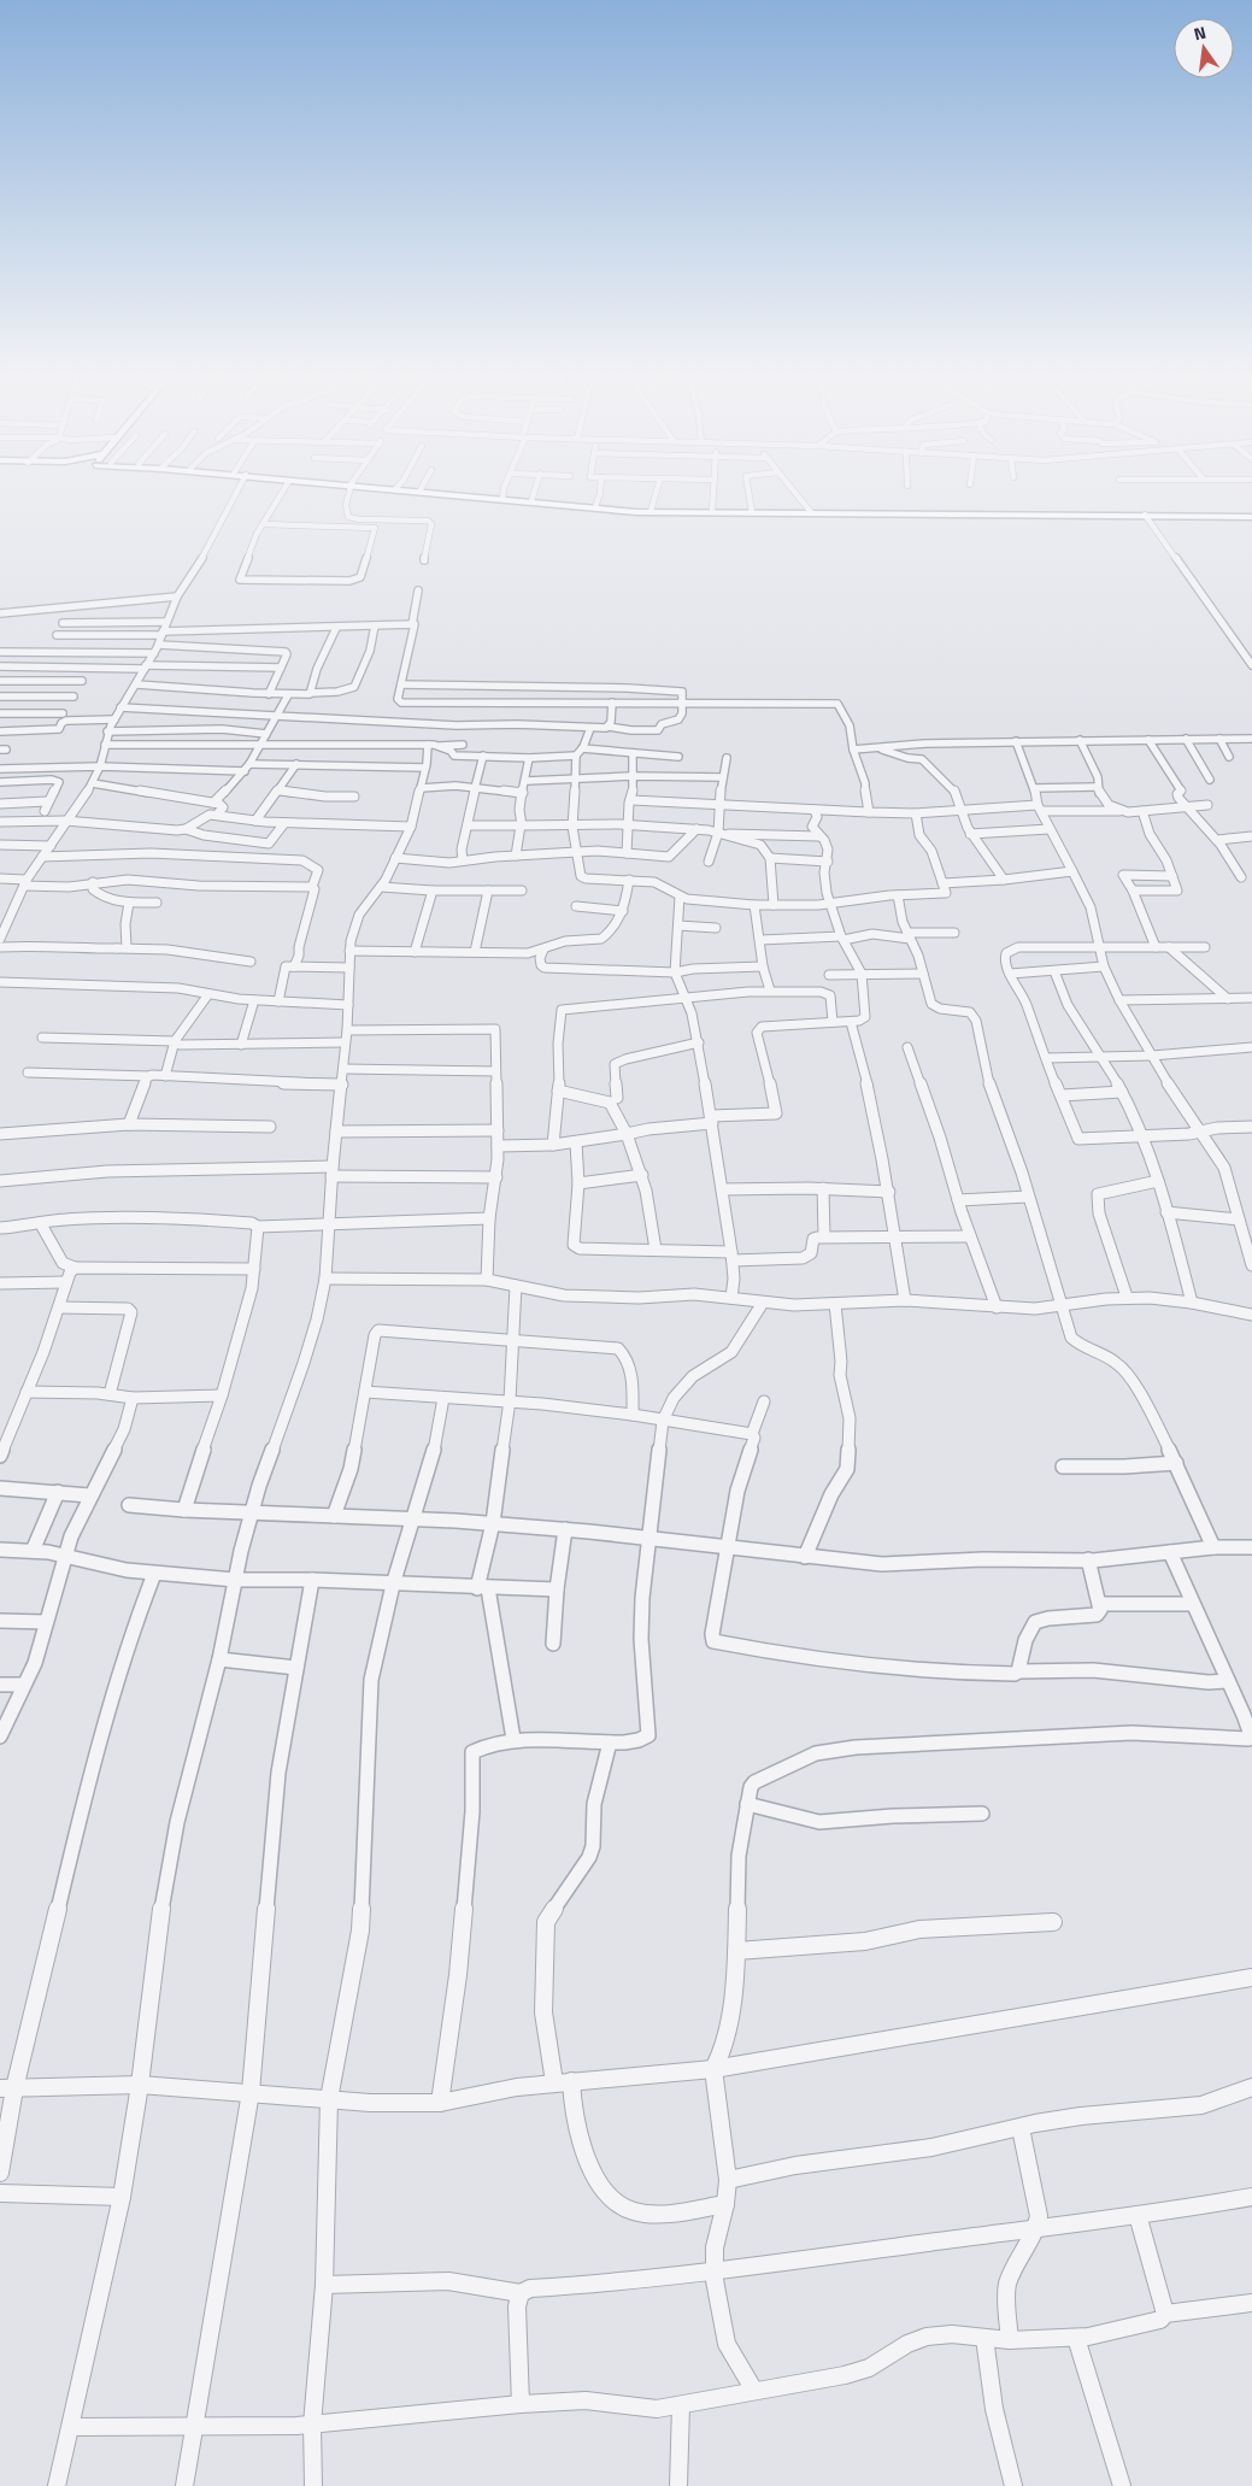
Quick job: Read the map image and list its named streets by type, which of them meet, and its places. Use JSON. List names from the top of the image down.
{
  "north": "top"
}
